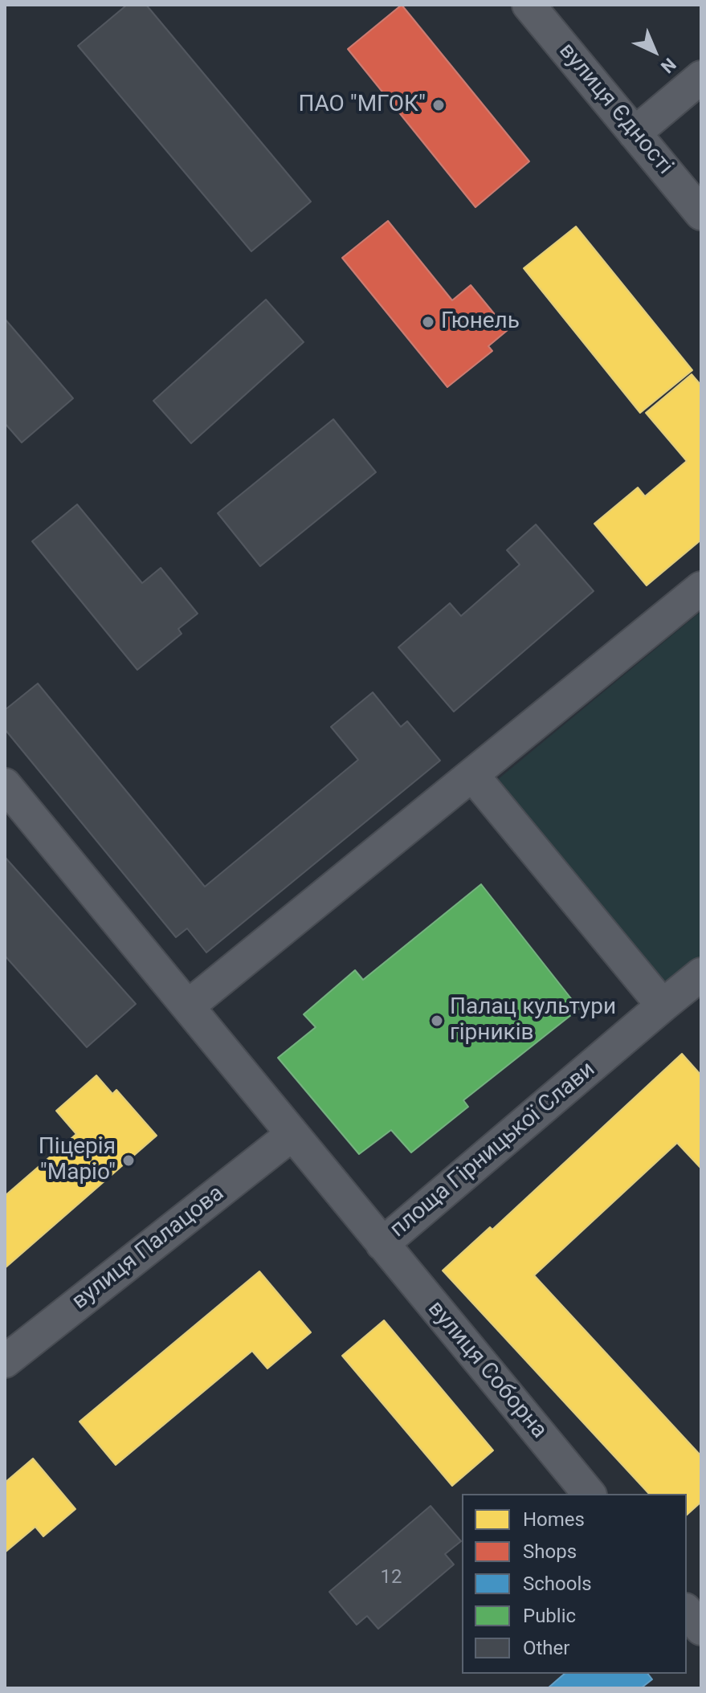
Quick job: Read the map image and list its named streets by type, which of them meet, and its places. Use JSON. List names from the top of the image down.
{
  "streets": {
    "street": [
      "вулиця Єдності",
      "площа Гірницької Слави",
      "вулиця Палацова",
      "вулиця Соборна"
    ]
  },
  "crossings": [
    ["площа Гірницької Слави", "вулиця Соборна"],
    ["вулиця Палацова", "вулиця Соборна"]
  ],
  "places": [
    "ПАО \"МГОК\"",
    "Гюнель",
    "Палац культури гірників",
    "Піцерія \"Маріо\""
  ],
  "house_numbers": ["12"],
  "legend": [
    "Homes",
    "Shops",
    "Schools",
    "Public",
    "Other"
  ],
  "north": "bottom right"
}
